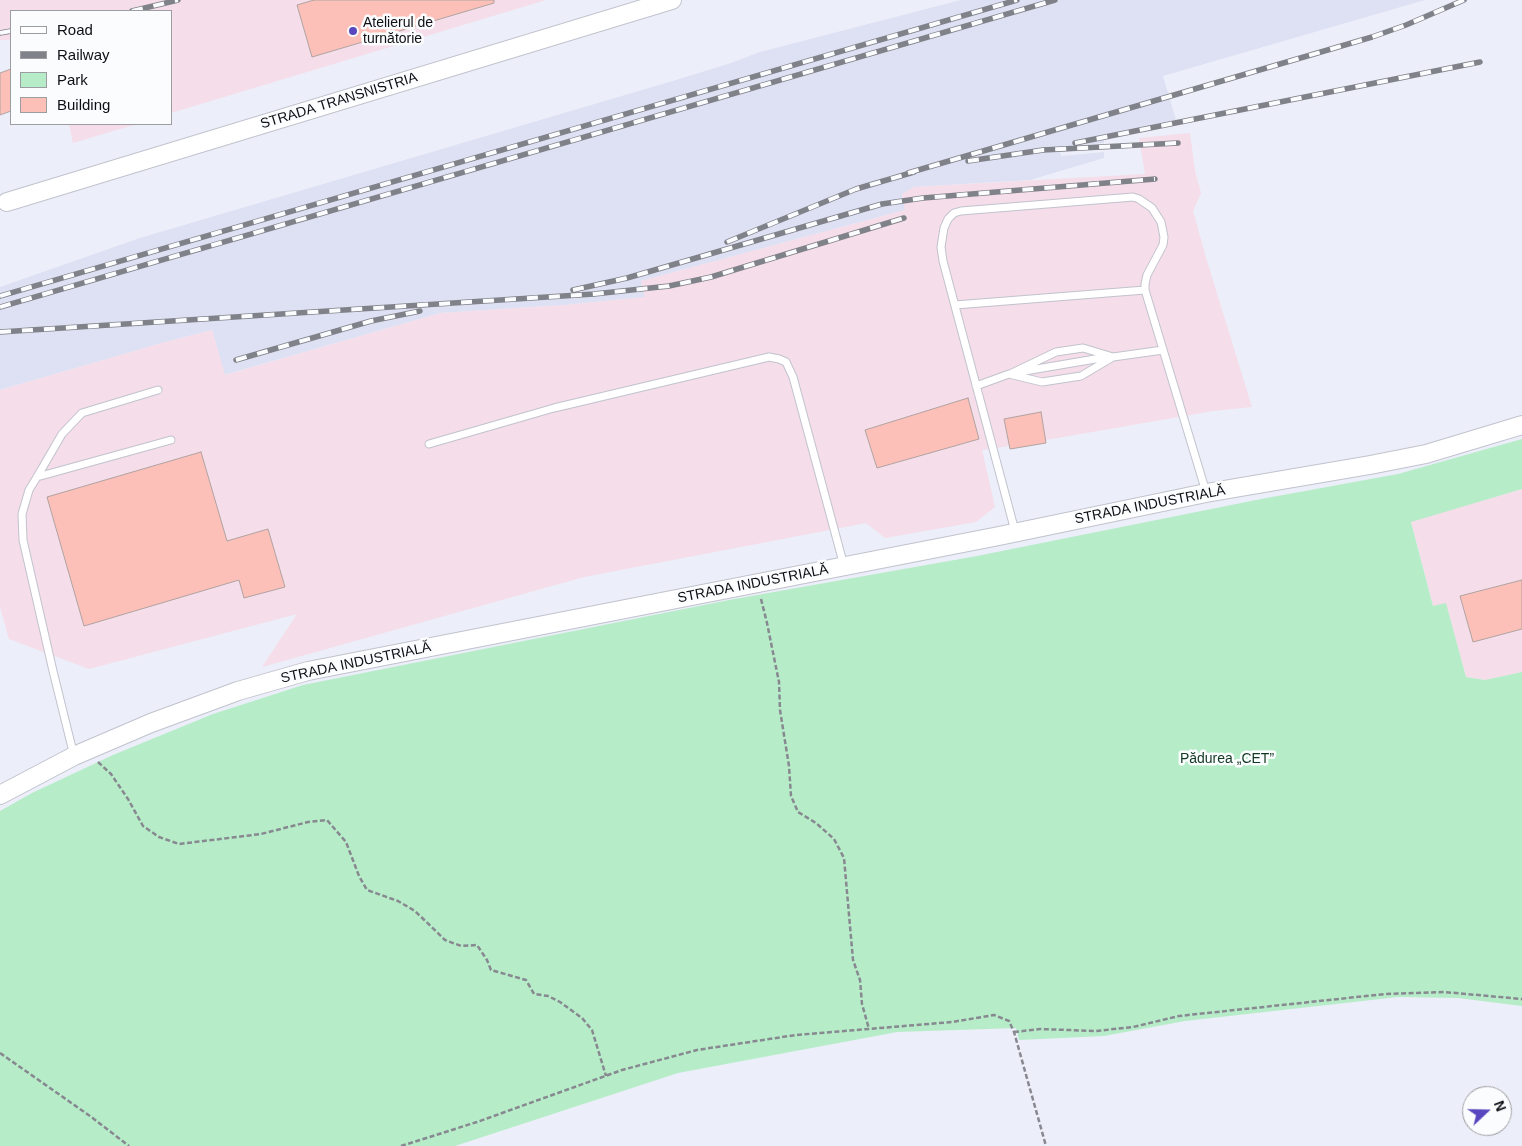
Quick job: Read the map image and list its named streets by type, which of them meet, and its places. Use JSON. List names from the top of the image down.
{
  "streets": {
    "street": ["STRADA TRANSNISTRIA", "STRADA INDUSTRIALĂ"]
  },
  "parks": ["Pădurea „CET”"],
  "places": ["Atelierul de turnătorie"],
  "legend": [
    "Road",
    "Railway",
    "Park",
    "Building"
  ],
  "north": "right"
}
